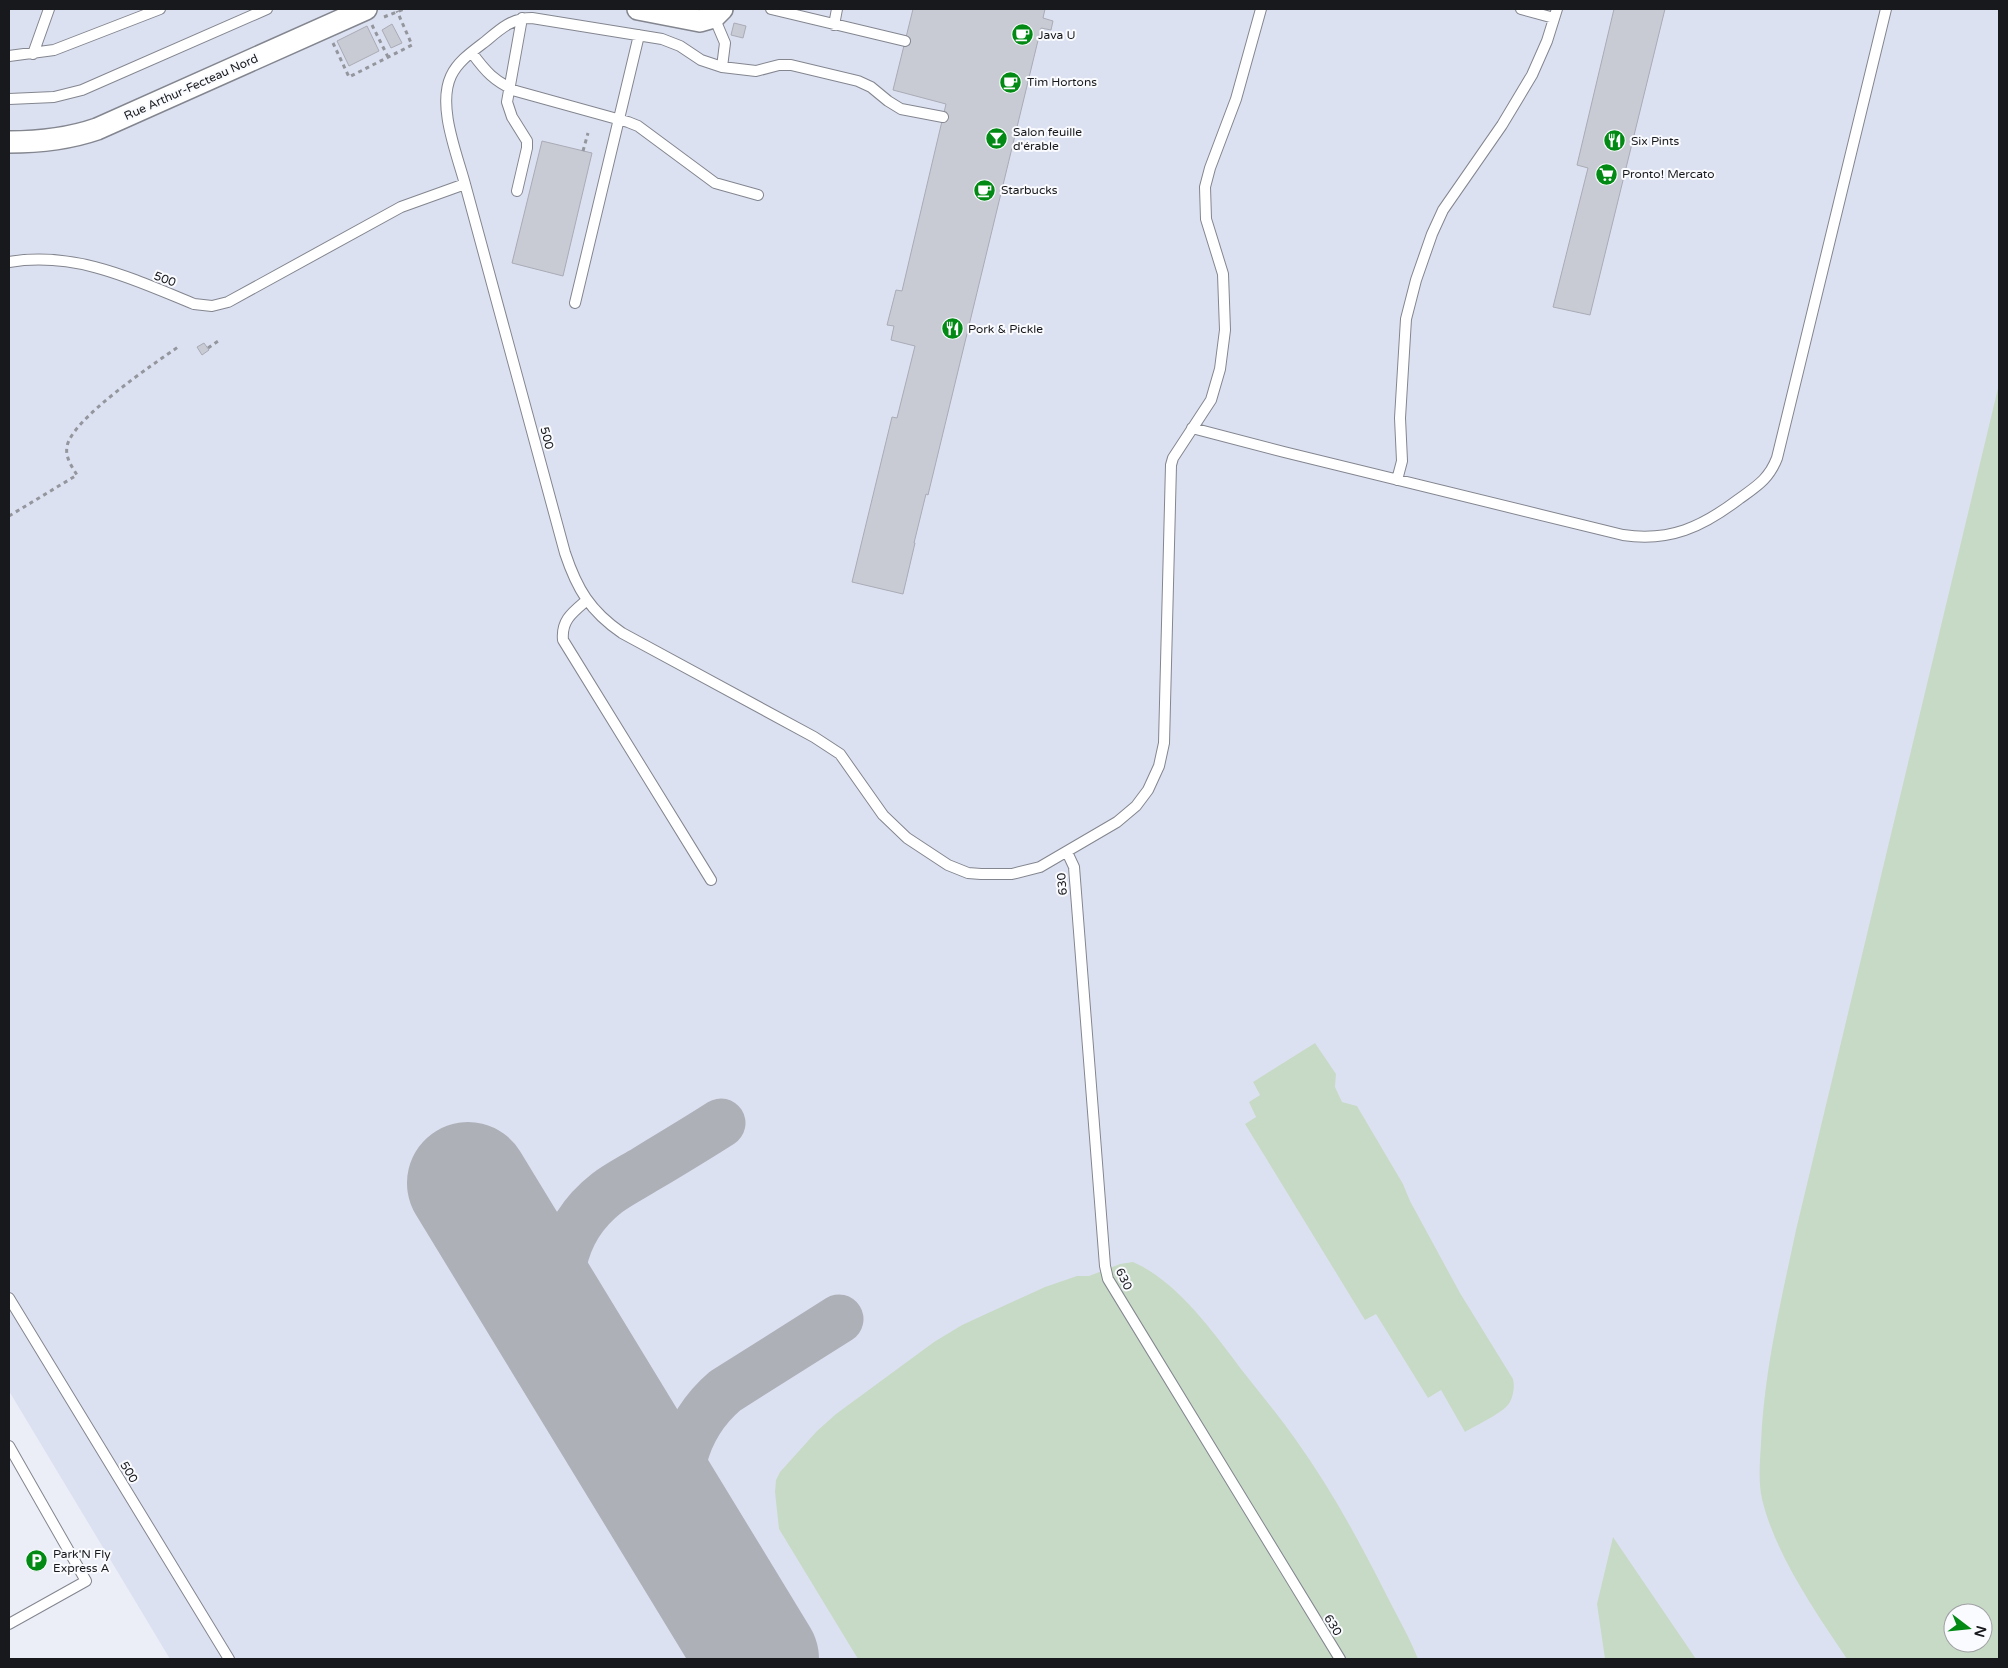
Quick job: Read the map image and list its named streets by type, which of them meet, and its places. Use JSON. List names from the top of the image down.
{
  "streets": {
    "street": ["Rue Arthur-Fecteau Nord"],
    "lane": ["500", "630"]
  },
  "crossings": [
    ["500", "630"]
  ],
  "places": {
    "cafe": ["Java U", "Tim Hortons", "Starbucks"],
    "bar": ["Salon feuille d'érable"],
    "restaurant": ["Six Pints", "Pork & Pickle"],
    "supermarket": ["Pronto! Mercato"],
    "parking": ["Park'N Fly Express A"]
  },
  "north": "right"
}
